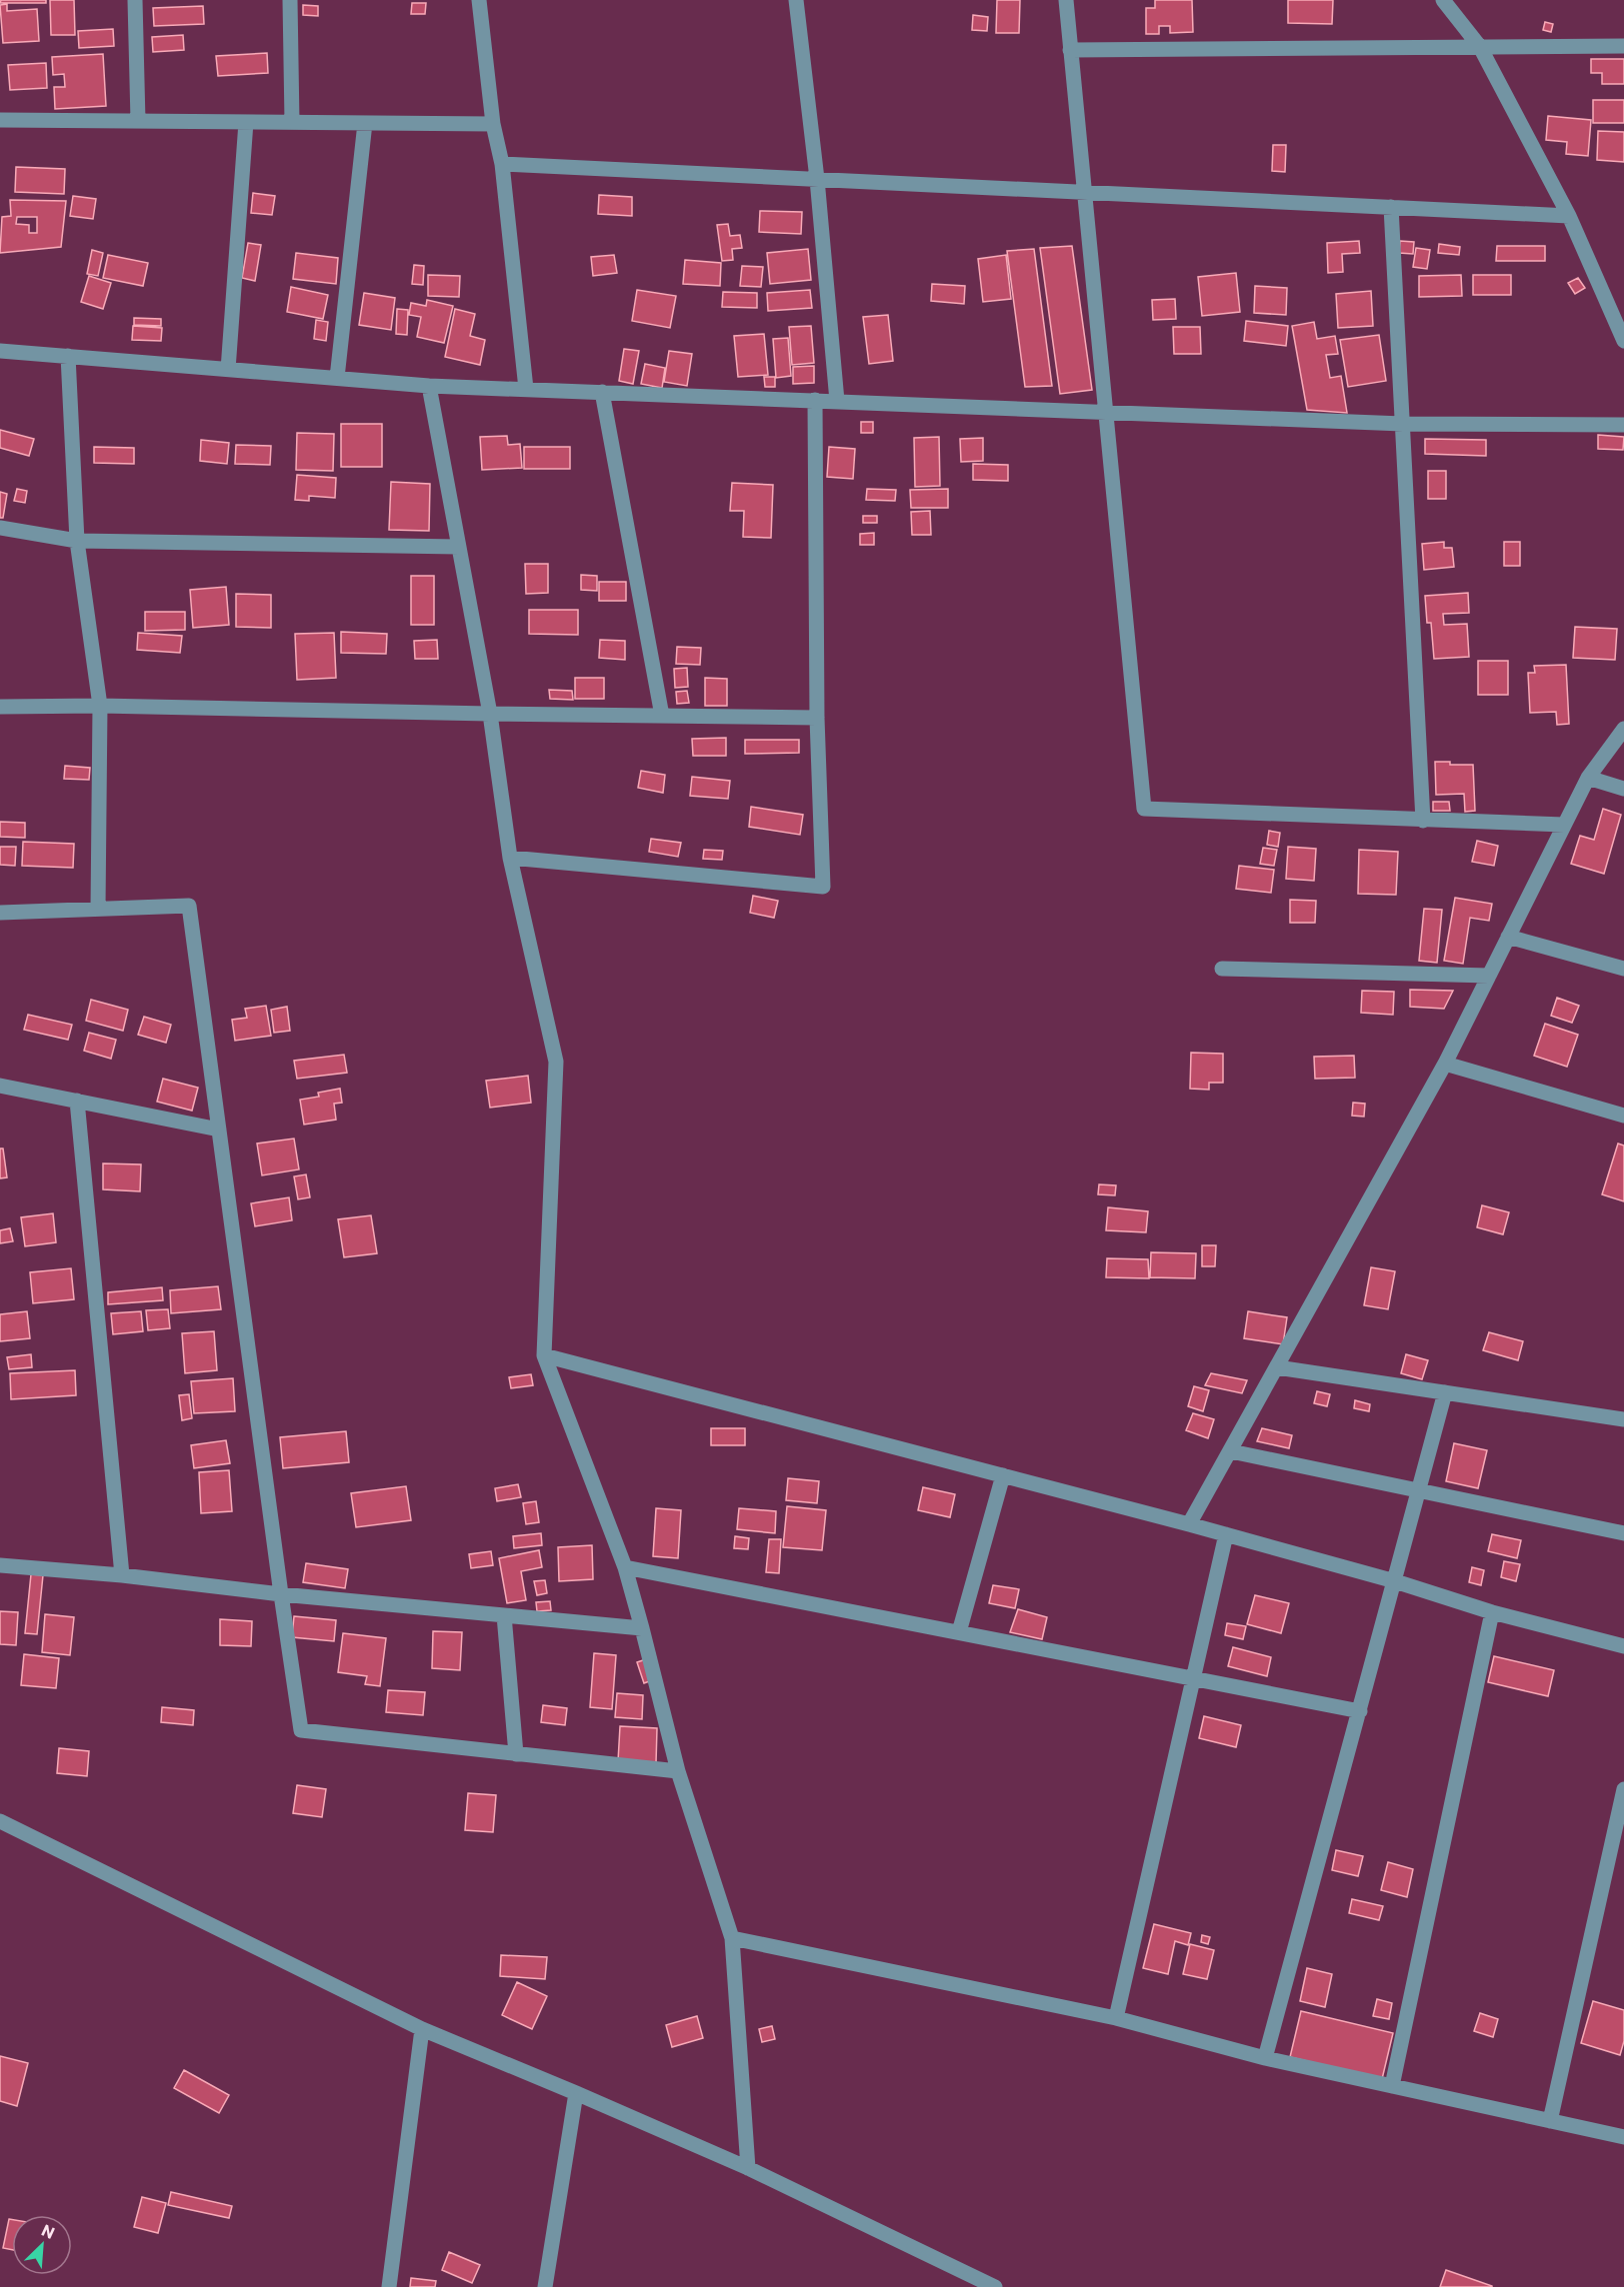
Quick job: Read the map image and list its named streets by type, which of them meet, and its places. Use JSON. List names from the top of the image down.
{
  "north": "top right"
}
